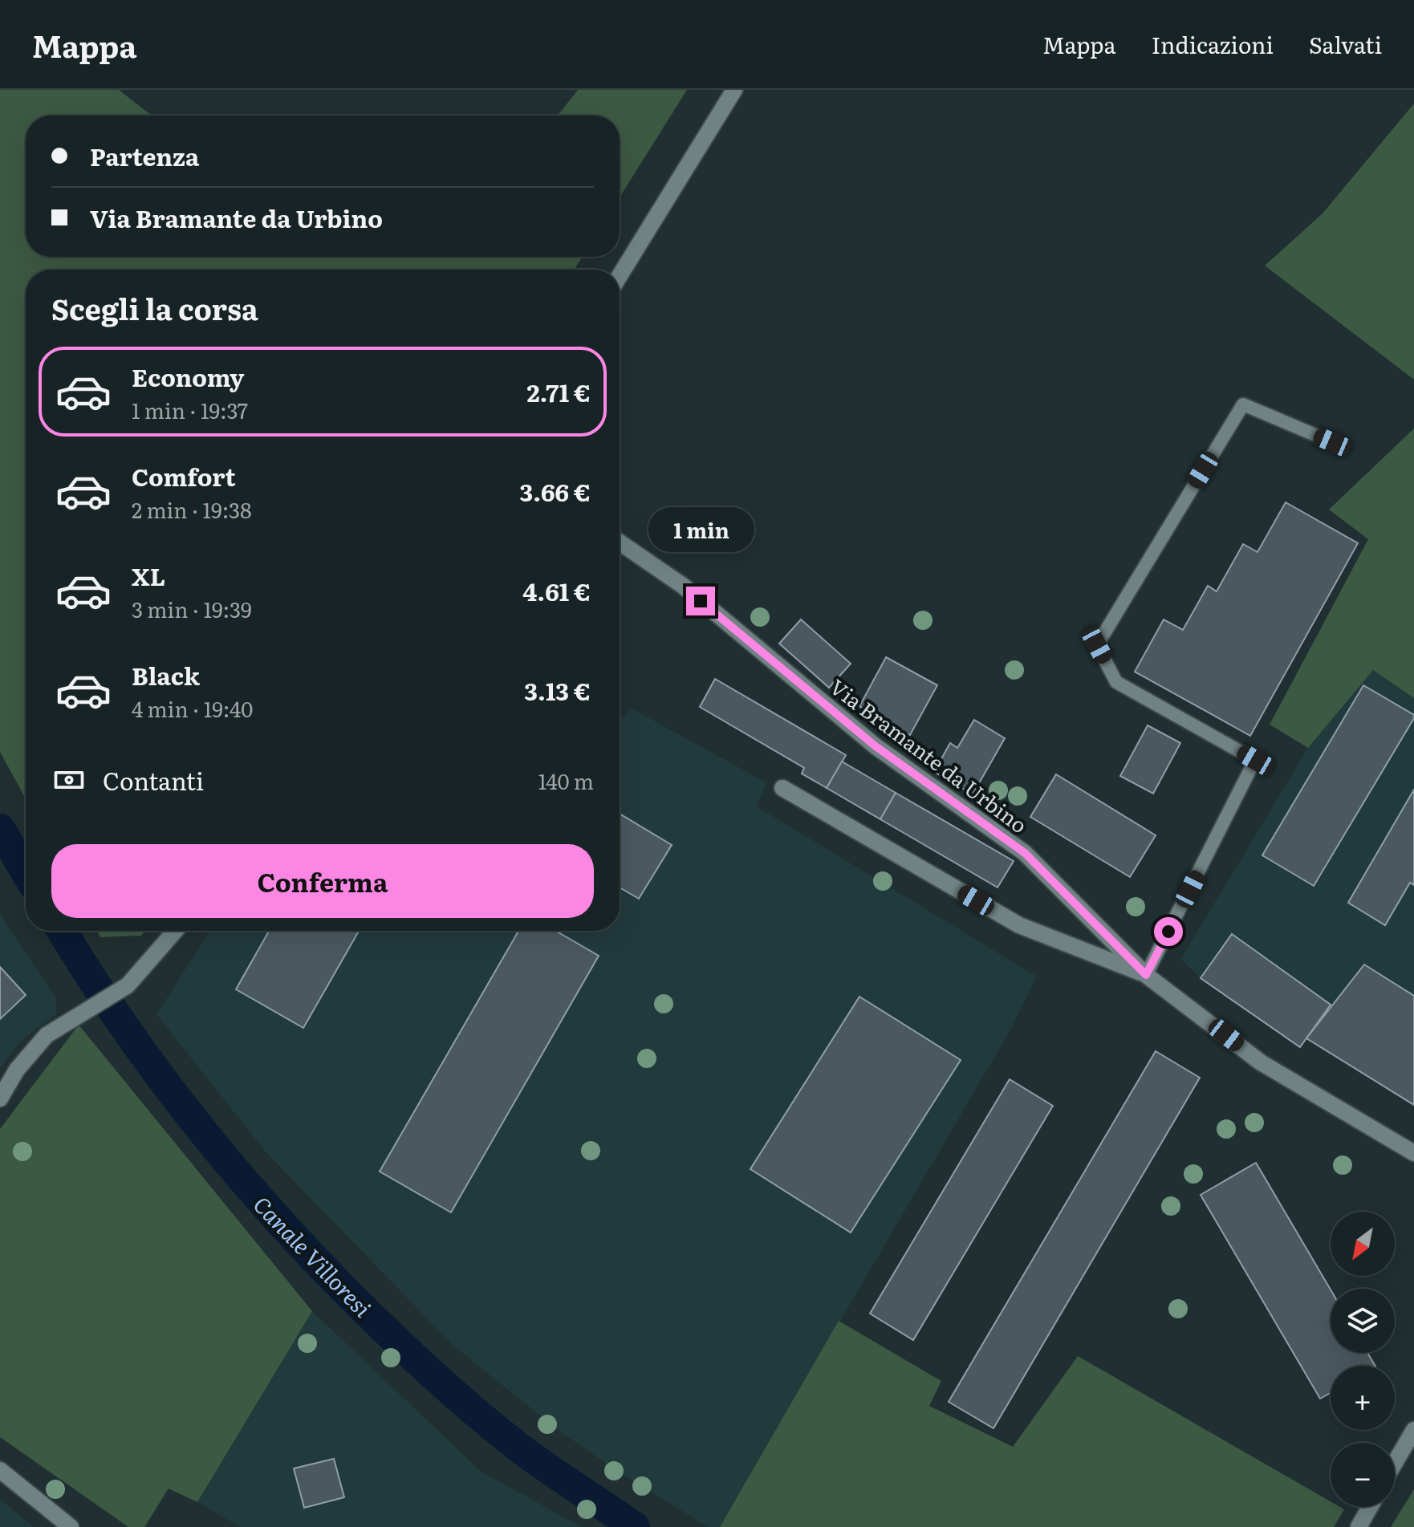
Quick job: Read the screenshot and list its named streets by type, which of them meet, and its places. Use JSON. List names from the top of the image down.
{
  "streets": {
    "street": ["Via Bramante da Urbino"]
  },
  "water": ["Canale Villoresi"],
  "north": "bottom left",
  "page": {
    "header": "Mappa",
    "nav": ["Mappa", "Indicazioni", "Salvati"],
    "banner": ["Partenza", "Via Bramante da Urbino"],
    "heading": "Scegli la corsa",
    "list": [
      {
        "name": "Economy",
        "note": "1 min · 19:37",
        "value": "2.71 €"
      },
      {
        "name": "Comfort",
        "note": "2 min · 19:38",
        "value": "3.66 €"
      },
      {
        "name": "XL",
        "note": "3 min · 19:39",
        "value": "4.61 €"
      },
      {
        "name": "Black",
        "note": "4 min · 19:40",
        "value": "3.13 €"
      }
    ],
    "bubble": "1 min",
    "pay": ["Contanti", "140 m"],
    "buttons": "Conferma",
    "map_buttons": ["+", "−"]
  }
}
